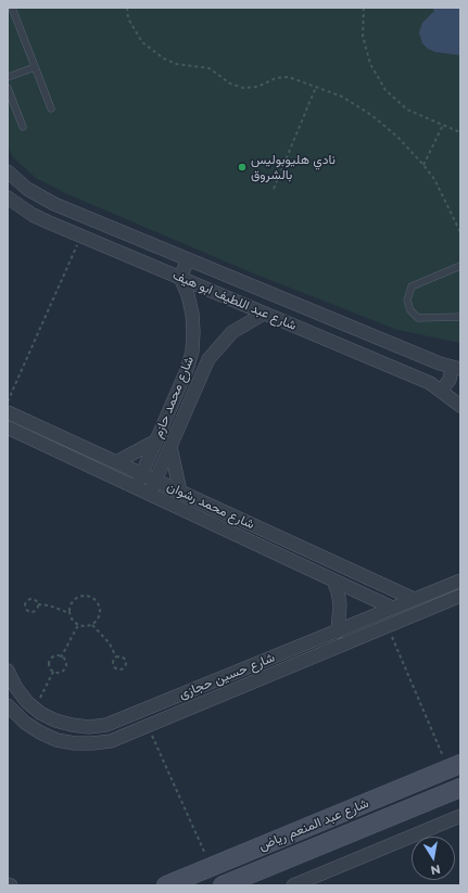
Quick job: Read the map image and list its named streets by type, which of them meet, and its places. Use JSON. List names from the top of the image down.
{
  "streets": {
    "street": [
      "شارع عبد اللطيف ابو هيف",
      "شارع محمد حازم",
      "شارع محمد رشوان",
      "شارع حسين حجازى",
      "شارع عبد المنعم رياض"
    ]
  },
  "crossings": [
    ["شارع عبد اللطيف ابو هيف", "شارع محمد حازم"],
    ["شارع محمد حازم", "شارع محمد رشوان"],
    ["شارع محمد رشوان", "شارع حسين حجازى"]
  ],
  "places": ["نادي هليوبوليس بالشروق"],
  "north": "bottom"
}
